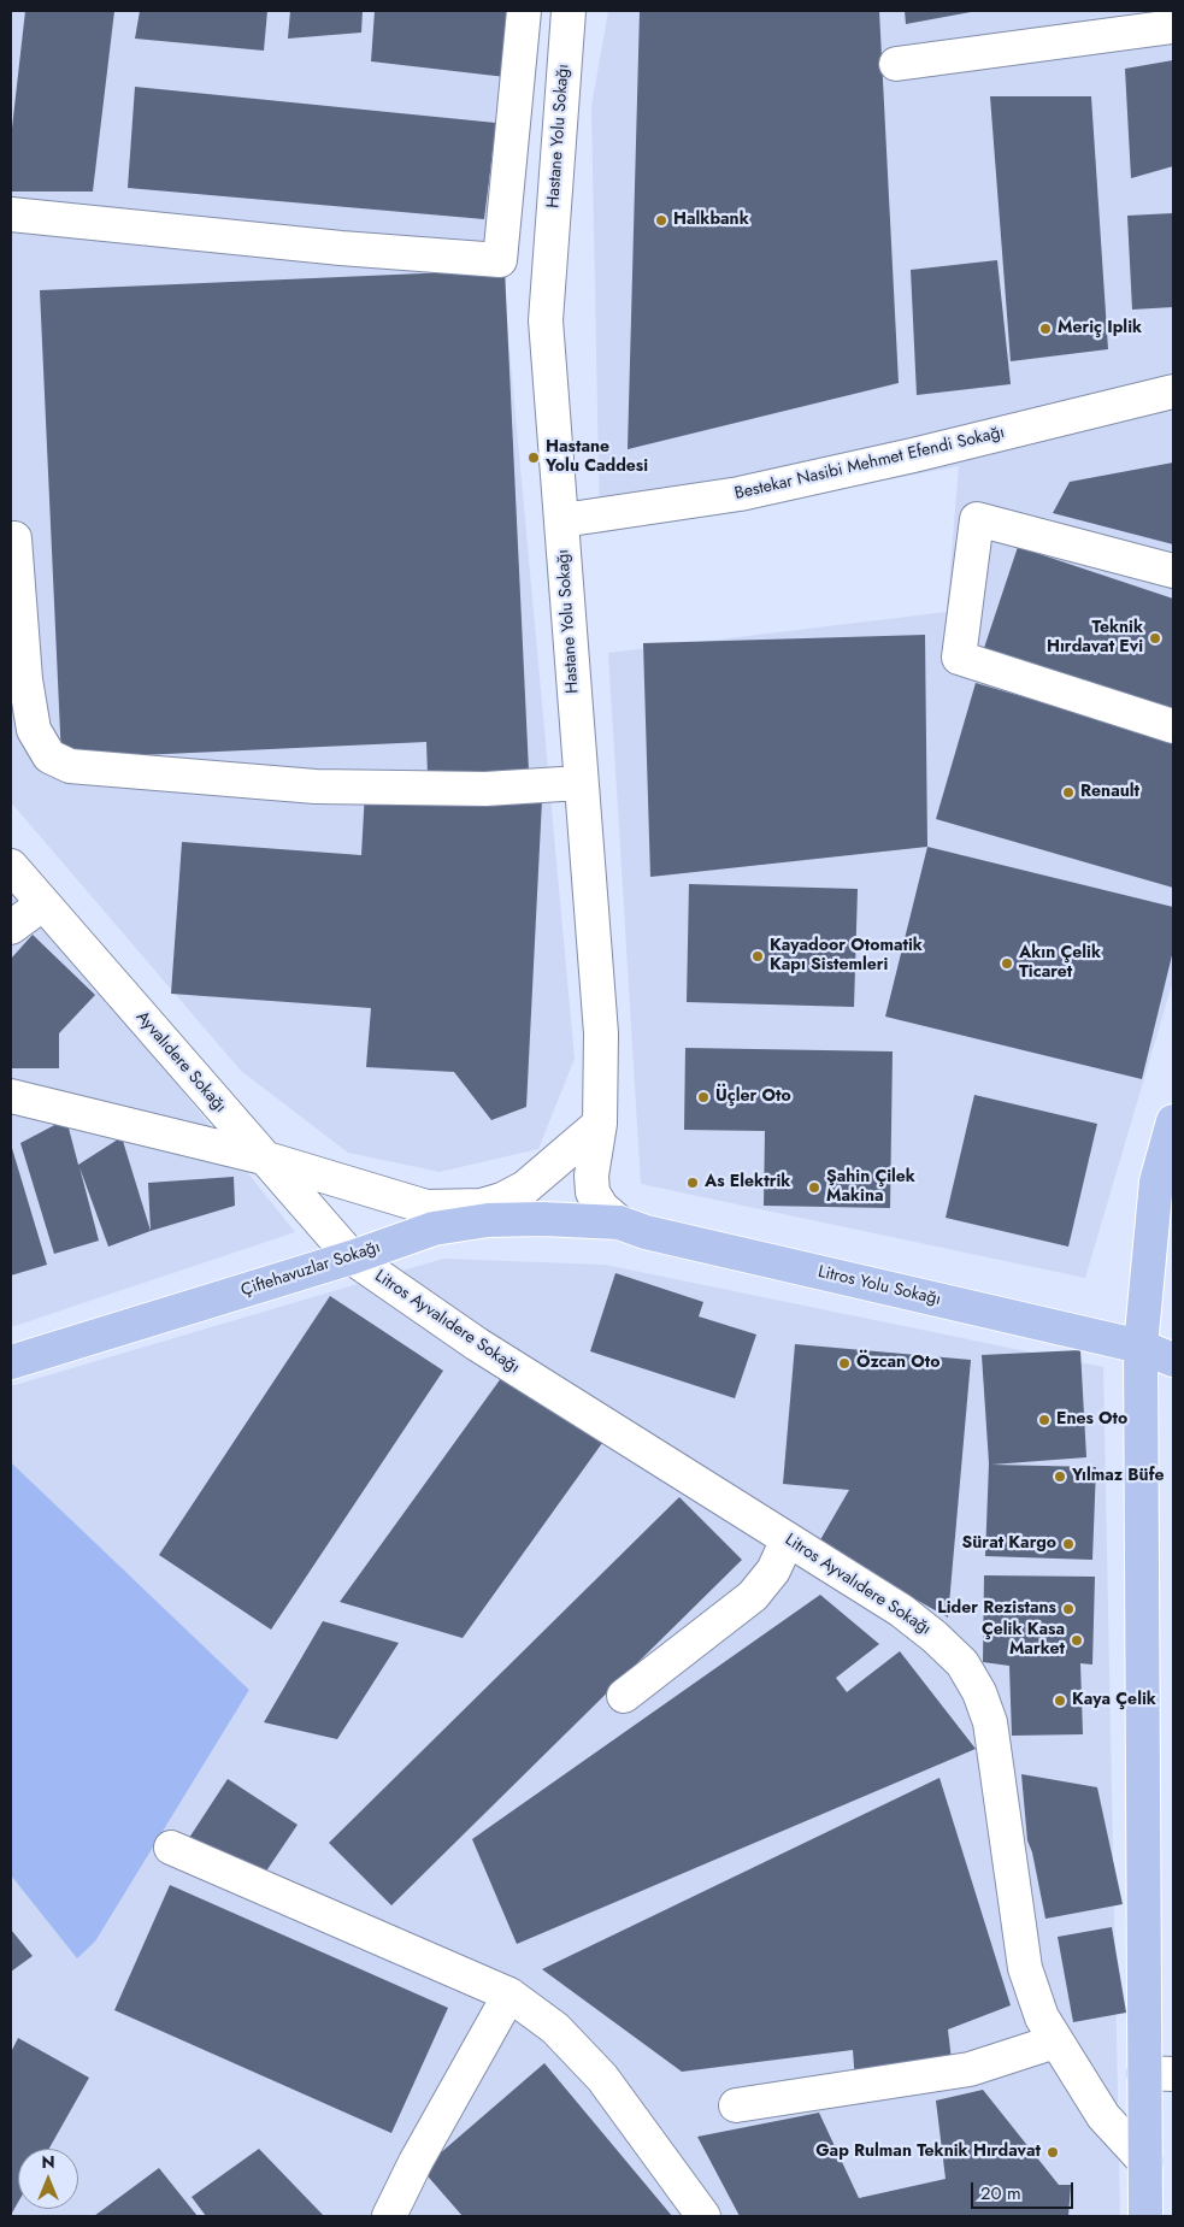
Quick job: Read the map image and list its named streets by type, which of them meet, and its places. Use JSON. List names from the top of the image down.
{
  "streets": {
    "main road": ["Çiftehavuzlar Sokağı", "Litros Yolu Sokağı"],
    "street": [
      "Hastane Yolu Sokağı",
      "Bestekar Nasibi Mehmet Efendi Sokağı",
      "Ayvalıdere Sokağı",
      "Litros Ayvalıdere Sokağı"
    ]
  },
  "crossings": [
    ["Hastane Yolu Sokağı", "Bestekar Nasibi Mehmet Efendi Sokağı"],
    ["Hastane Yolu Sokağı", "Çiftehavuzlar Sokağı"],
    ["Hastane Yolu Sokağı", "Litros Yolu Sokağı"],
    ["Ayvalıdere Sokağı", "Çiftehavuzlar Sokağı"],
    ["Ayvalıdere Sokağı", "Litros Ayvalıdere Sokağı"],
    ["Çiftehavuzlar Sokağı", "Litros Yolu Sokağı"],
    ["Çiftehavuzlar Sokağı", "Litros Ayvalıdere Sokağı"]
  ],
  "places": [
    "Halkbank",
    "Meriç Iplik",
    "Hastane Yolu Caddesi",
    "Teknik Hırdavat Evi",
    "Renault",
    "Kayadoor Otomatik Kapı Sistemleri",
    "Akın Çelik Ticaret",
    "Üçler Oto",
    "As Elektrik",
    "Şahin Çilek Makina",
    "Özcan Oto",
    "Enes Oto",
    "Yılmaz Büfe",
    "Sürat Kargo",
    "Lider Rezistans",
    "Çelik Kasa Market",
    "Kaya Çelik",
    "Gap Rulman Teknik Hırdavat"
  ],
  "scale_bar": "20 m",
  "north": "top"
}
